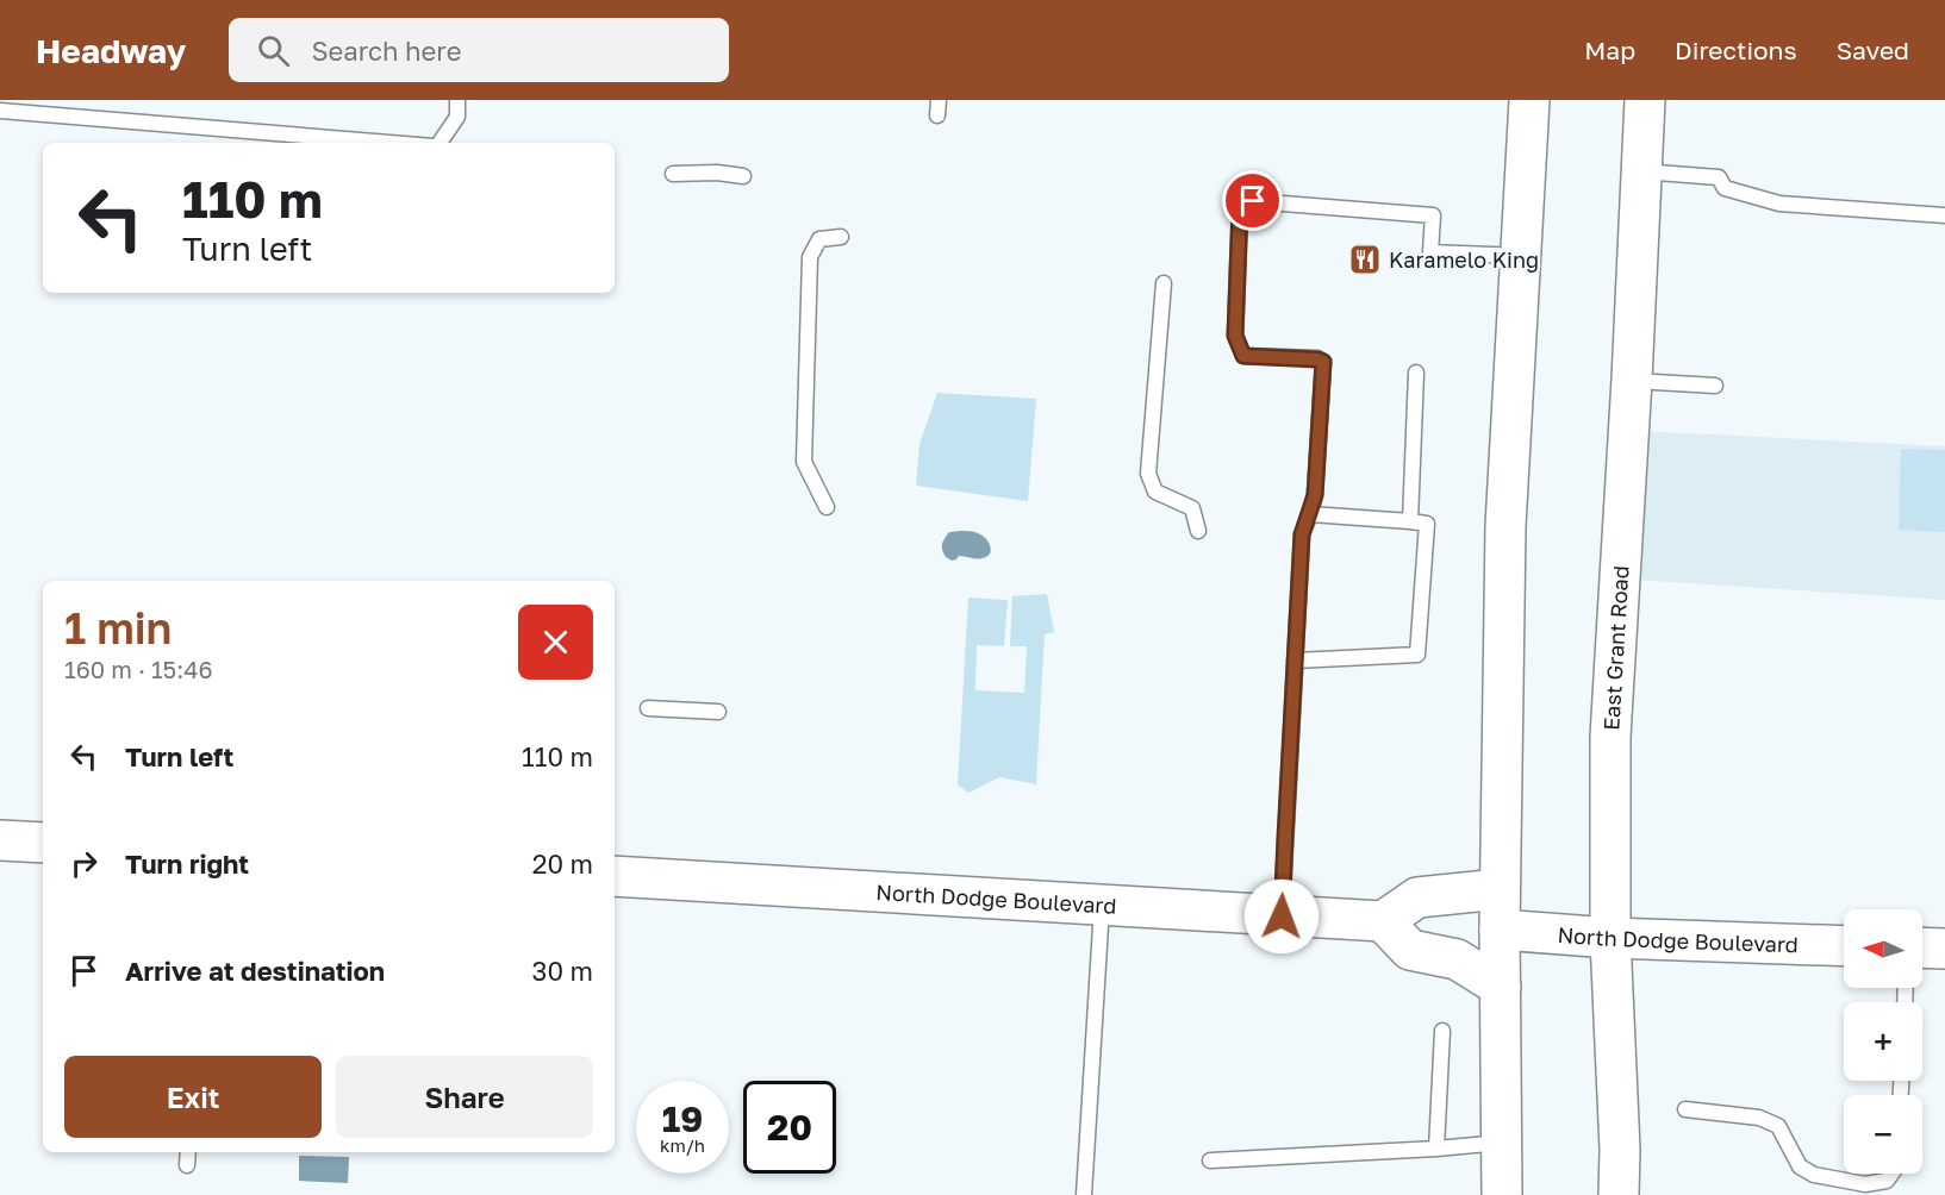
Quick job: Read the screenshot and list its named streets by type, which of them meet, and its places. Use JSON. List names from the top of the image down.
{
  "streets": {
    "main road": ["East Grant Road", "North Dodge Boulevard"]
  },
  "crossings": [
    ["East Grant Road", "North Dodge Boulevard"]
  ],
  "places": {
    "restaurant": ["Karamelo King"]
  },
  "north": "left",
  "page": {
    "header": "Headway",
    "search": "Search here",
    "nav": ["Map", "Directions", "Saved"],
    "turn": ["110 m", "Turn left"],
    "heading": ["1 min", "160 m · 15:46"],
    "list": [
      {
        "name": "Turn left",
        "value": "110 m"
      },
      {
        "name": "Turn right",
        "value": "20 m"
      },
      {
        "name": "Arrive at destination",
        "value": "30 m"
      }
    ],
    "map_buttons": ["+", "−"],
    "buttons": ["Exit", "Share"],
    "speed": "19 km/h",
    "limit": "20"
  }
}
